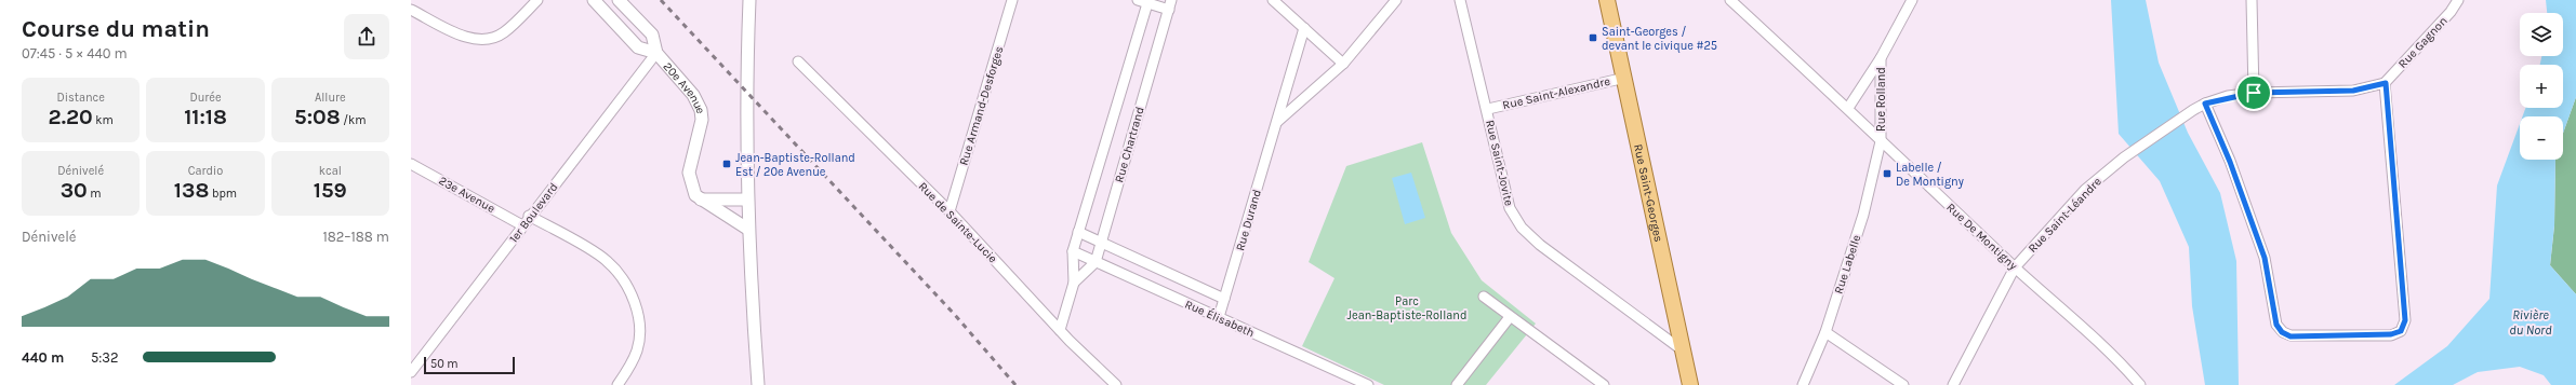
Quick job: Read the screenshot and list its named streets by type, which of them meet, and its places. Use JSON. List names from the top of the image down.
{
  "streets": {
    "main road": ["Rue Saint-Georges"],
    "street": [
      "Rue Gagnon",
      "20e Avenue",
      "Rue Saint-Alexandre",
      "Rue Rolland",
      "Rue Armand-Desforges",
      "Rue Chartrand",
      "Rue Saint-Jovite",
      "23e Avenue",
      "1er Boulevard",
      "Rue Saint-Léandre",
      "Rue Durand",
      "Rue de Sainte-Lucie",
      "Rue De Montigny",
      "Rue Labelle",
      "Rue Élisabeth"
    ]
  },
  "crossings": [
    ["20e Avenue", "1er Boulevard"],
    ["Rue Saint-Alexandre", "Rue Saint-Jovite"],
    ["Rue Saint-Alexandre", "Rue Saint-Georges"],
    ["Rue Rolland", "Rue De Montigny"],
    ["Rue Rolland", "Rue Labelle"],
    ["Rue Armand-Desforges", "Rue de Sainte-Lucie"],
    ["Rue Chartrand", "Rue de Sainte-Lucie"],
    ["Rue Chartrand", "Rue Élisabeth"],
    ["Rue Saint-Jovite", "Rue Saint-Georges"],
    ["23e Avenue", "1er Boulevard"],
    ["Rue Saint-Léandre", "Rue De Montigny"],
    ["Rue Durand", "Rue Élisabeth"],
    ["Rue De Montigny", "Rue Labelle"]
  ],
  "water": ["Rivière du Nord"],
  "parks": ["Parc Jean-Baptiste-Rolland"],
  "places": {
    "transit": ["Saint-Georges / devant le civique #25", "Jean-Baptiste-Rolland Est / 20e Avenue", "Labelle / De Montigny"]
  },
  "scale_bar": "50 m",
  "page": {
    "heading": ["Course du matin", "07:45 · 5 × 440 m"],
    "map_buttons": ["+", "−"],
    "stats": [
      ["Distance", "2.20 km"],
      ["Durée", "11:18"],
      ["Allure", "5:08 /km"],
      ["Dénivelé", "30 m"],
      ["Cardio", "138 bpm"],
      ["kcal", "159"]
    ],
    "chart": ["Dénivelé", "182–188 m"],
    "list": [
      {
        "name": "440 m",
        "note": "5:32"
      }
    ],
    "scale": "50 m"
  }
}
